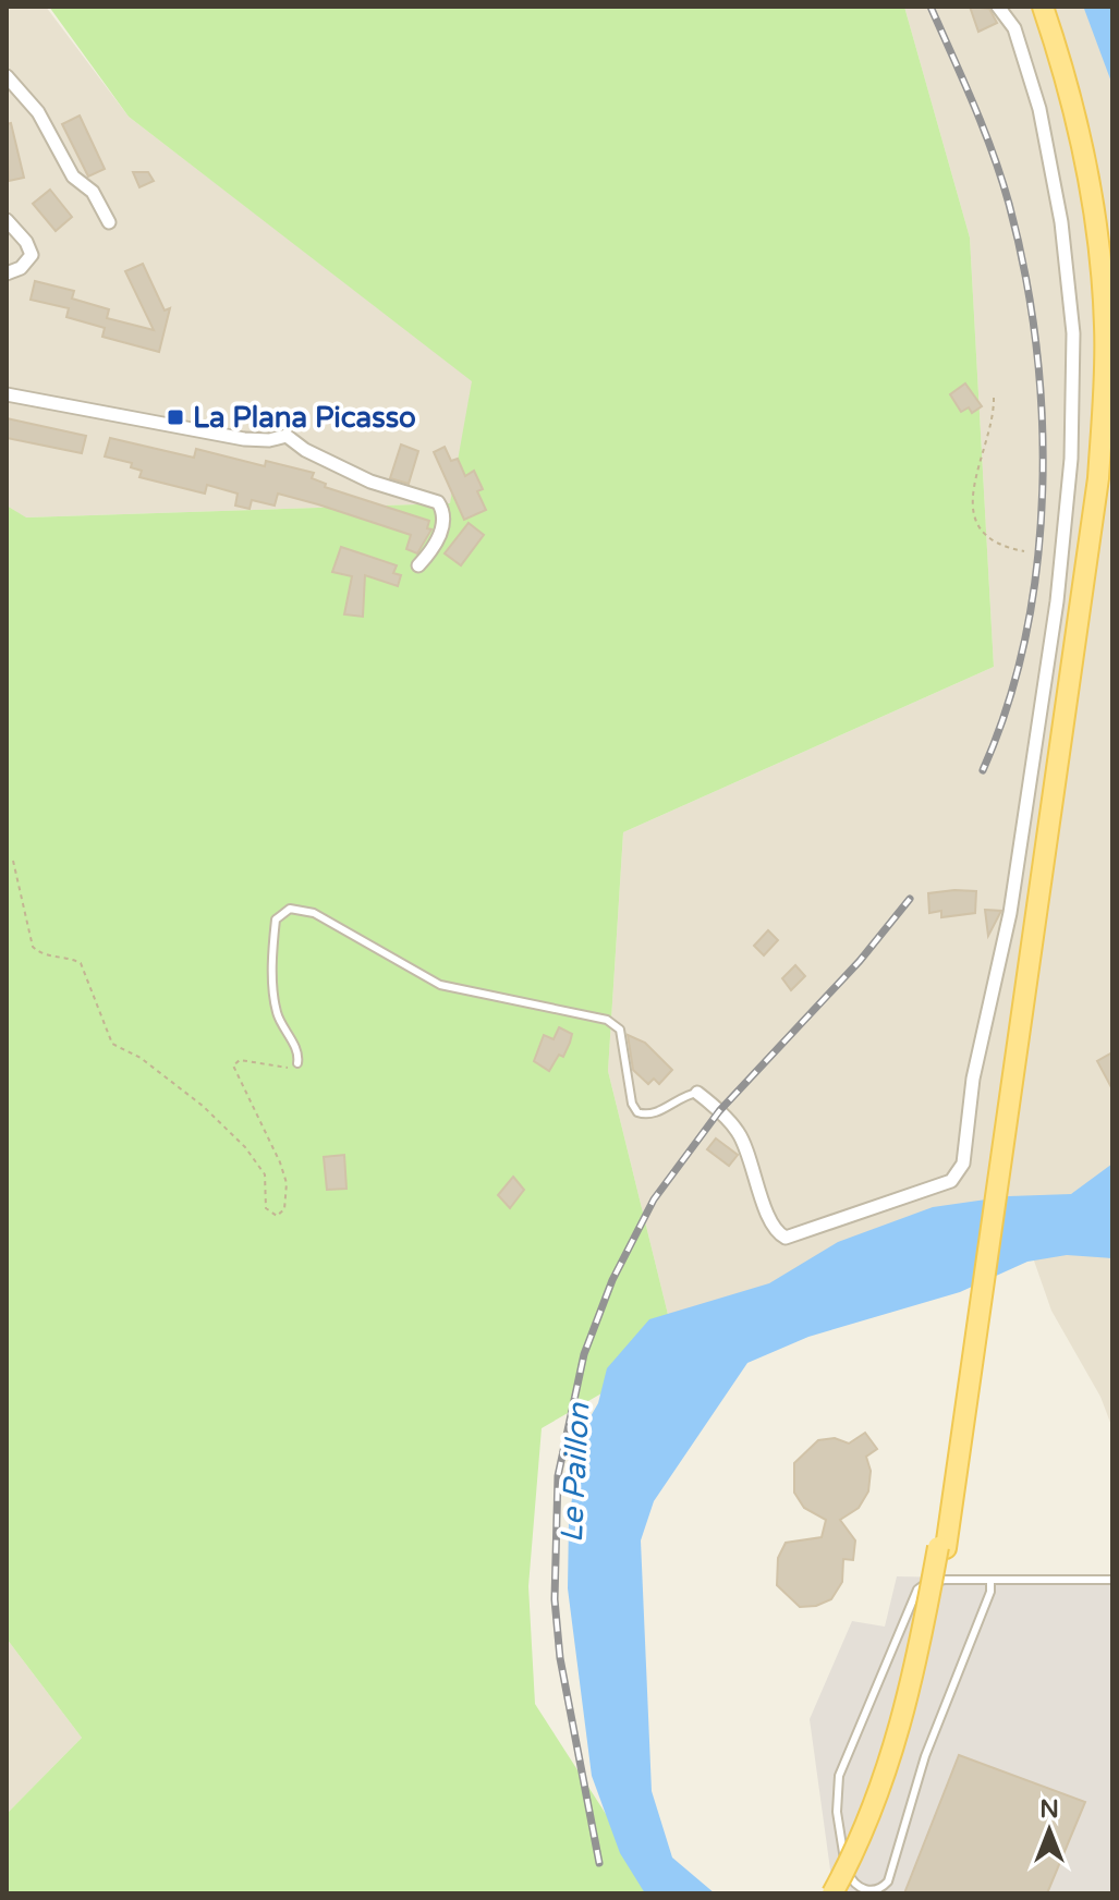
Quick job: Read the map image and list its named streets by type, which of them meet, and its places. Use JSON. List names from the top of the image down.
{
  "water": ["Le Paillon"],
  "places": {
    "transit": ["La Plana Picasso"]
  },
  "north": "top"
}
